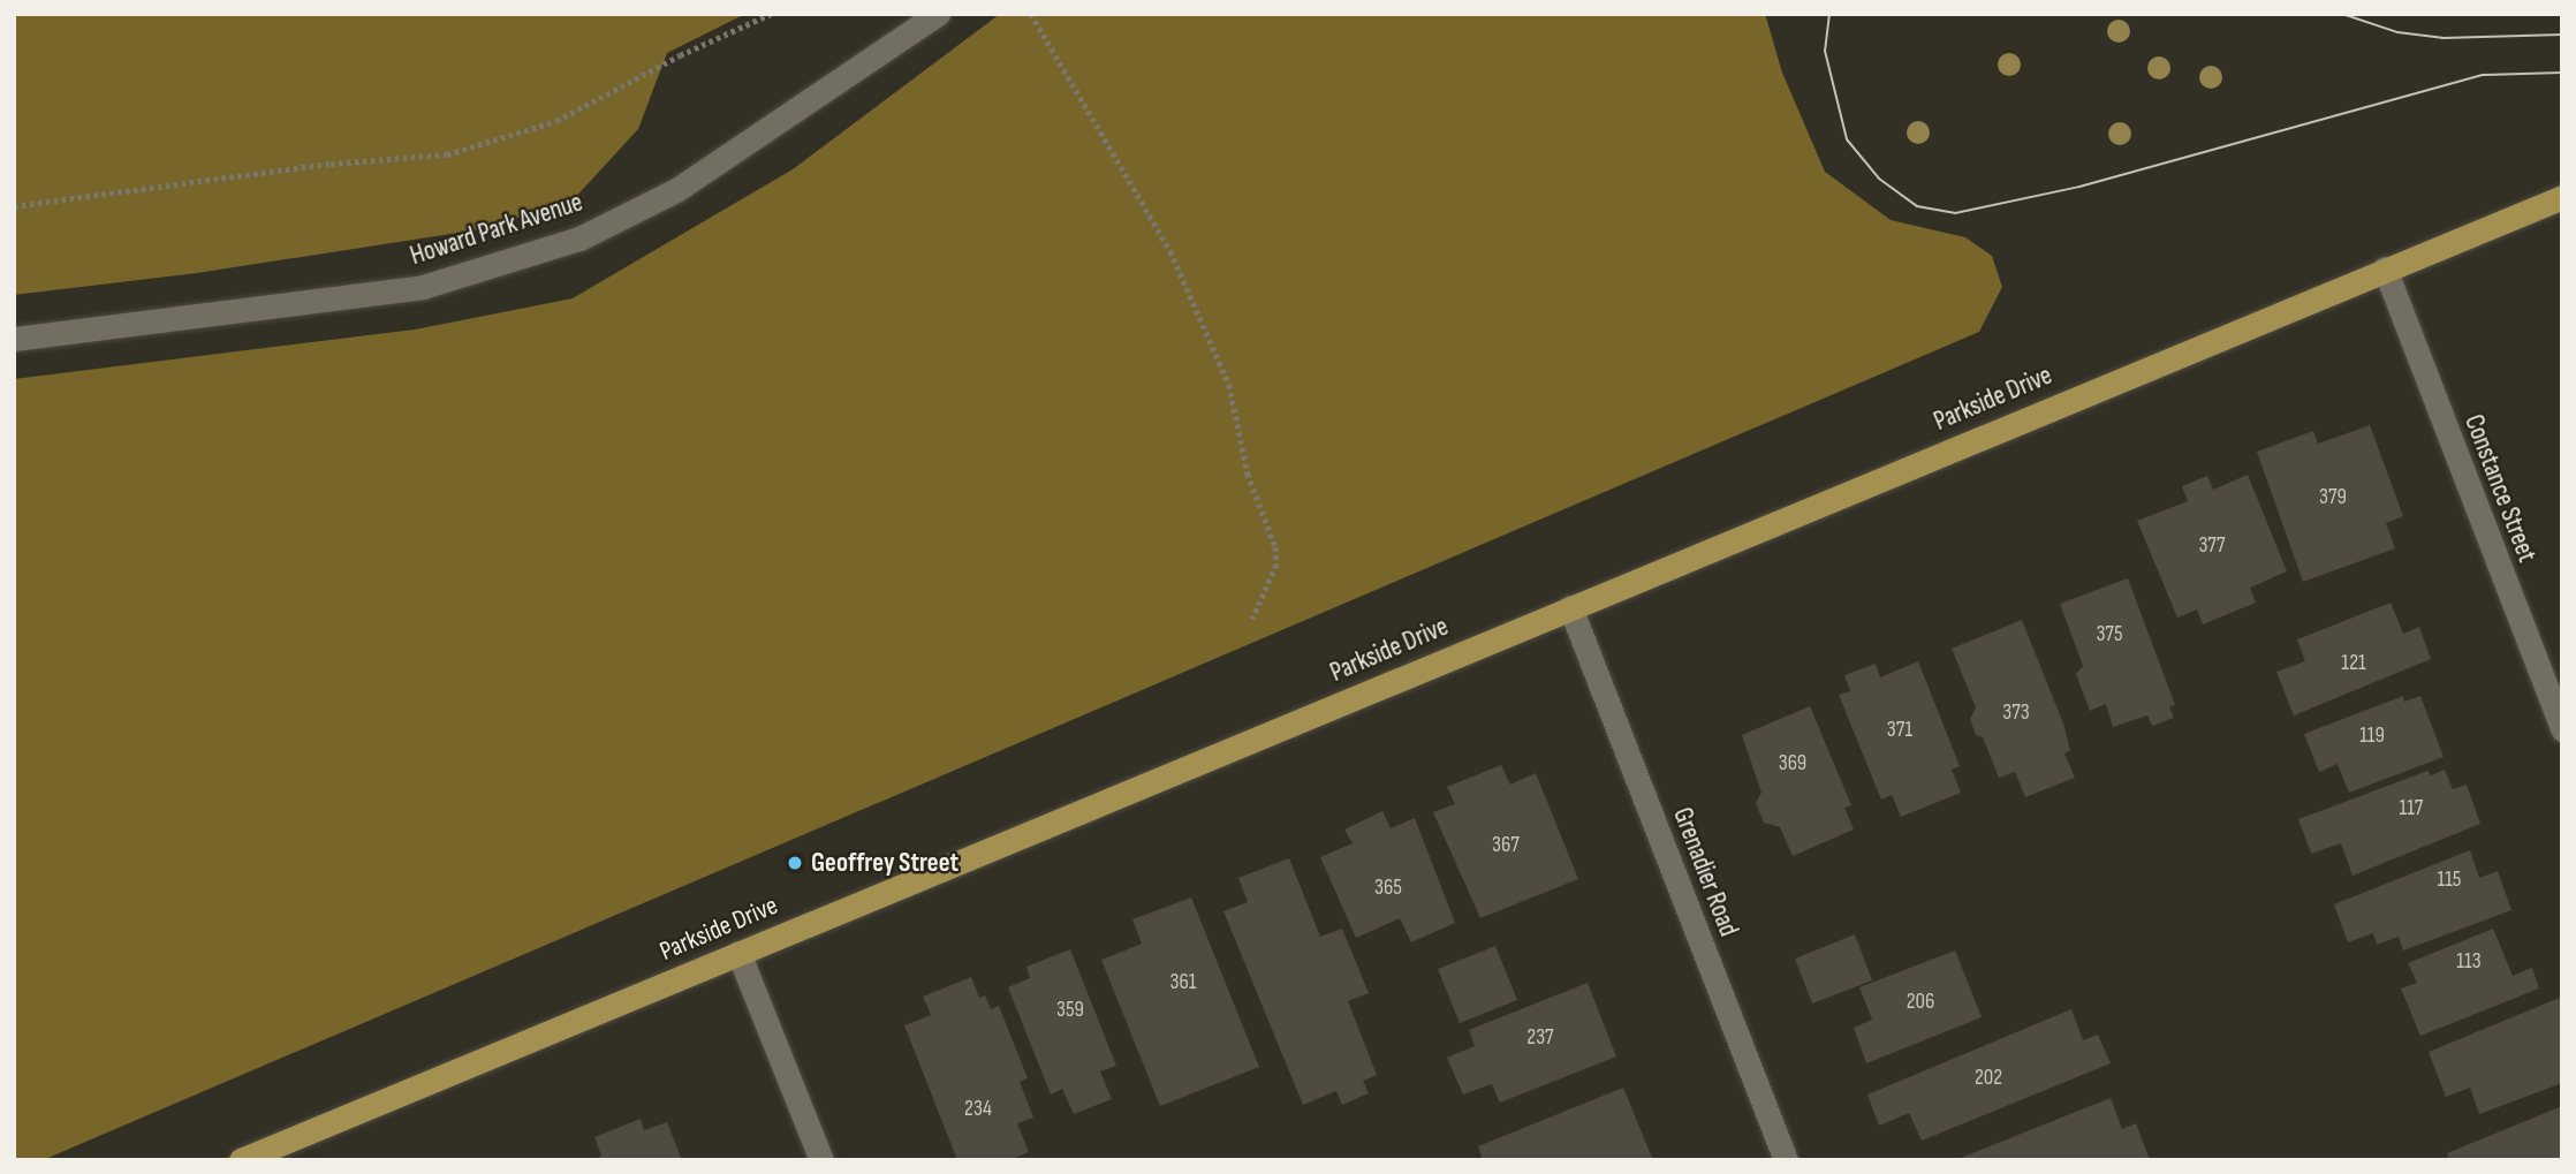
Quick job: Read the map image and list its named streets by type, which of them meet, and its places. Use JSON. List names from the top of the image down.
{
  "streets": {
    "main road": ["Parkside Drive"],
    "street": ["Howard Park Avenue", "Constance Street", "Grenadier Road"]
  },
  "crossings": [
    ["Parkside Drive", "Constance Street"],
    ["Parkside Drive", "Grenadier Road"]
  ],
  "places": ["Geoffrey Street"],
  "house_numbers": [
    "379",
    "377",
    "375",
    "121",
    "373",
    "371",
    "119",
    "369",
    "117",
    "367",
    "115",
    "365",
    "113",
    "361",
    "206",
    "359",
    "237",
    "202",
    "234"
  ]
}
